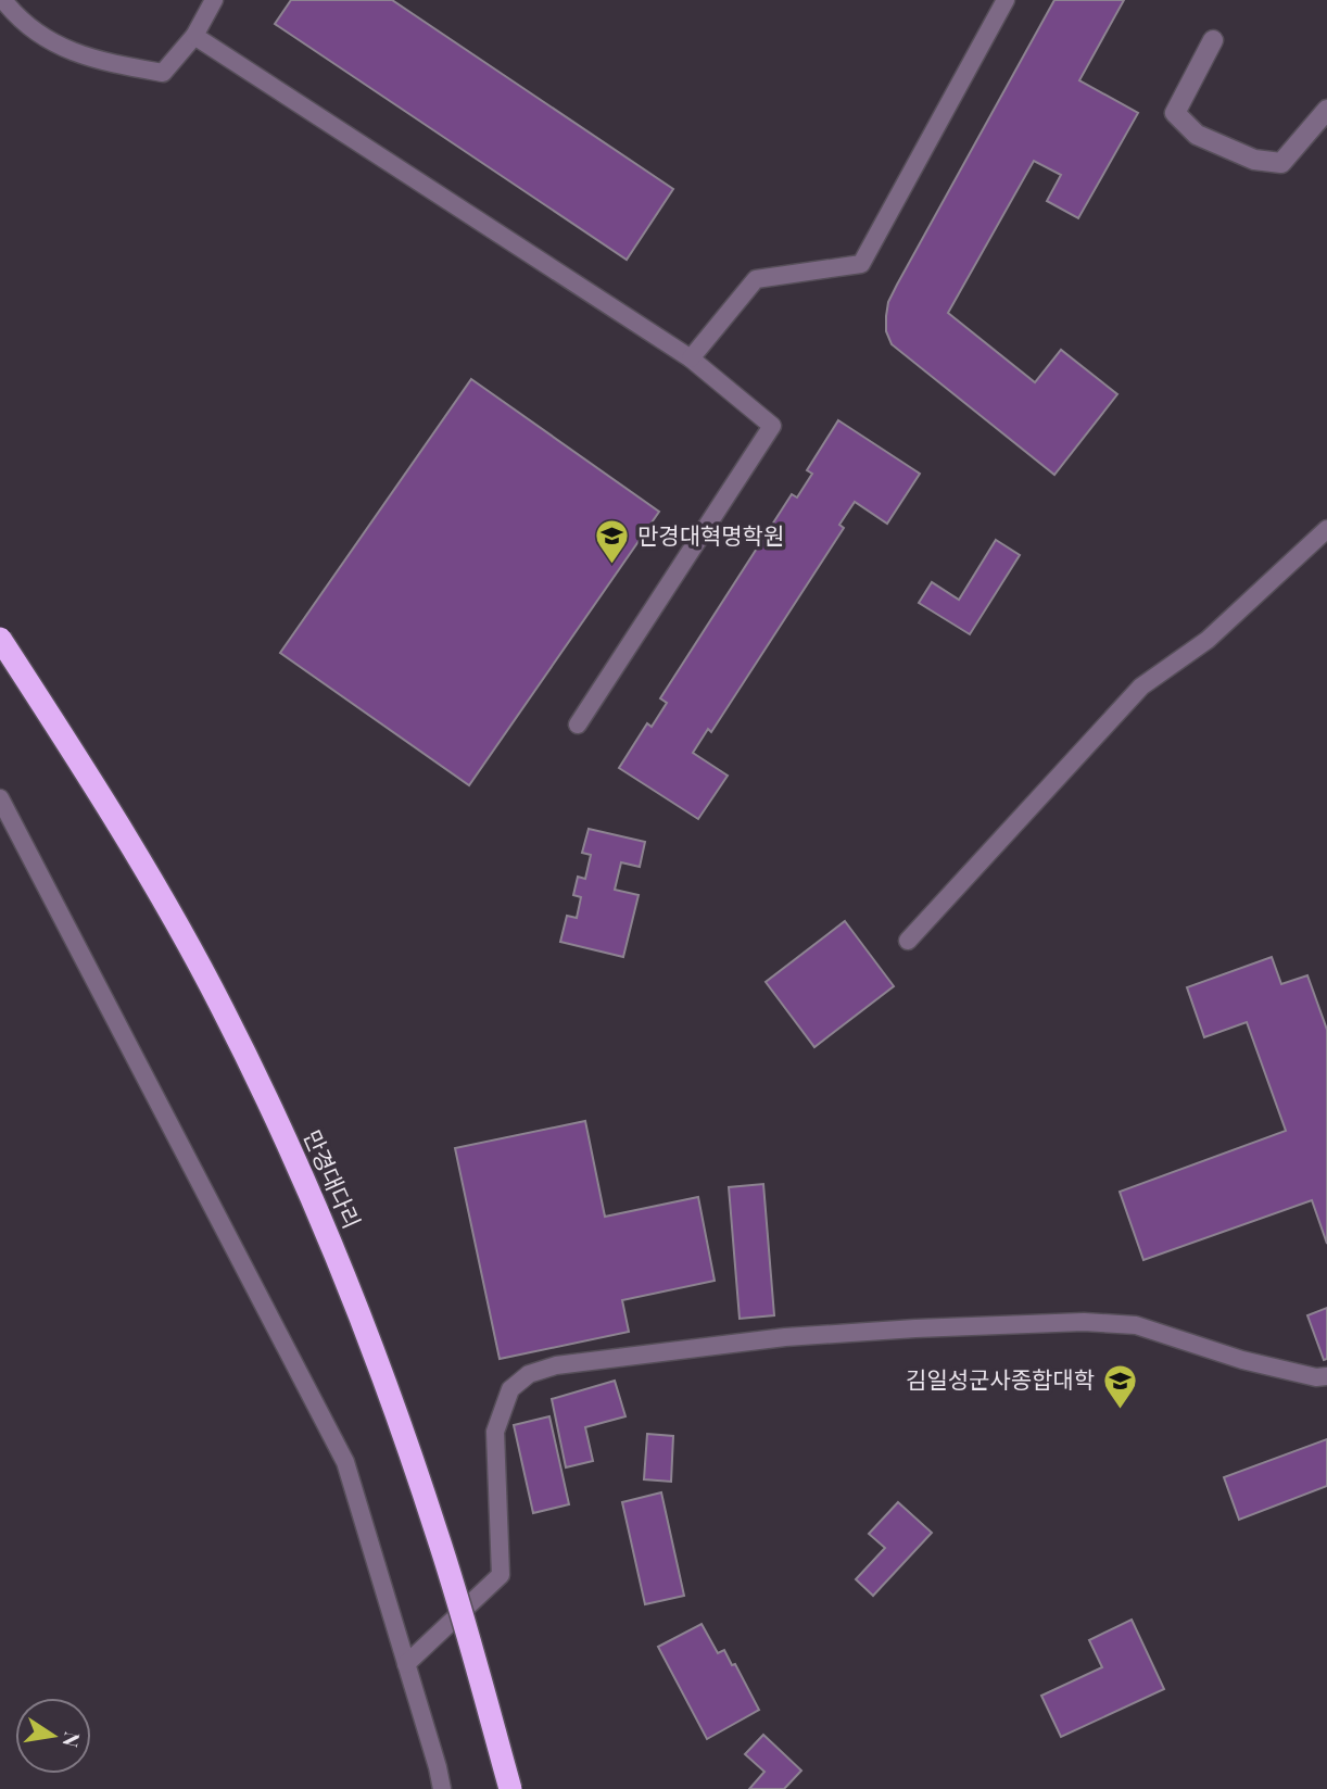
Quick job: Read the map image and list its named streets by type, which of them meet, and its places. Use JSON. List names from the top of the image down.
{
  "streets": {
    "highway": ["만경대다리"]
  },
  "places": {
    "school or university": ["만경대혁명학원", "김일성군사종합대학"]
  },
  "north": "right"
}
